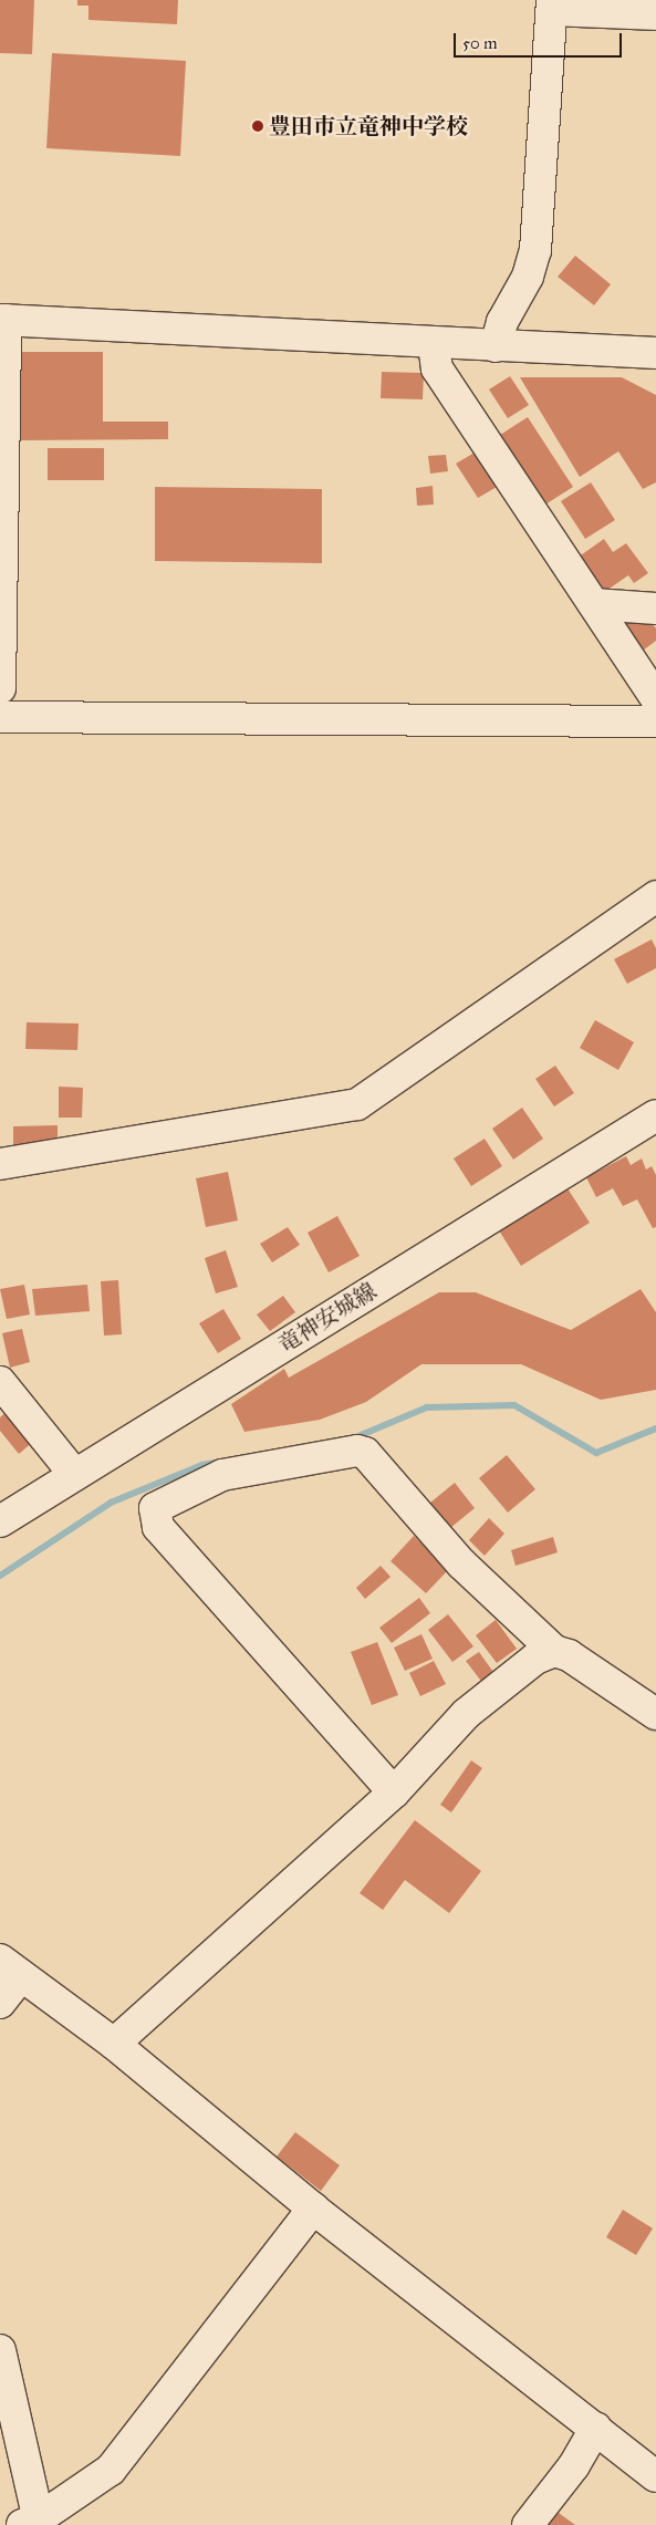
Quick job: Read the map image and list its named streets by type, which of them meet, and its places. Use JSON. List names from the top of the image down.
{
  "streets": {
    "street": ["竜神安城線"]
  },
  "places": ["豊田市立竜神中学校"],
  "scale_bar": "50 m"
}
